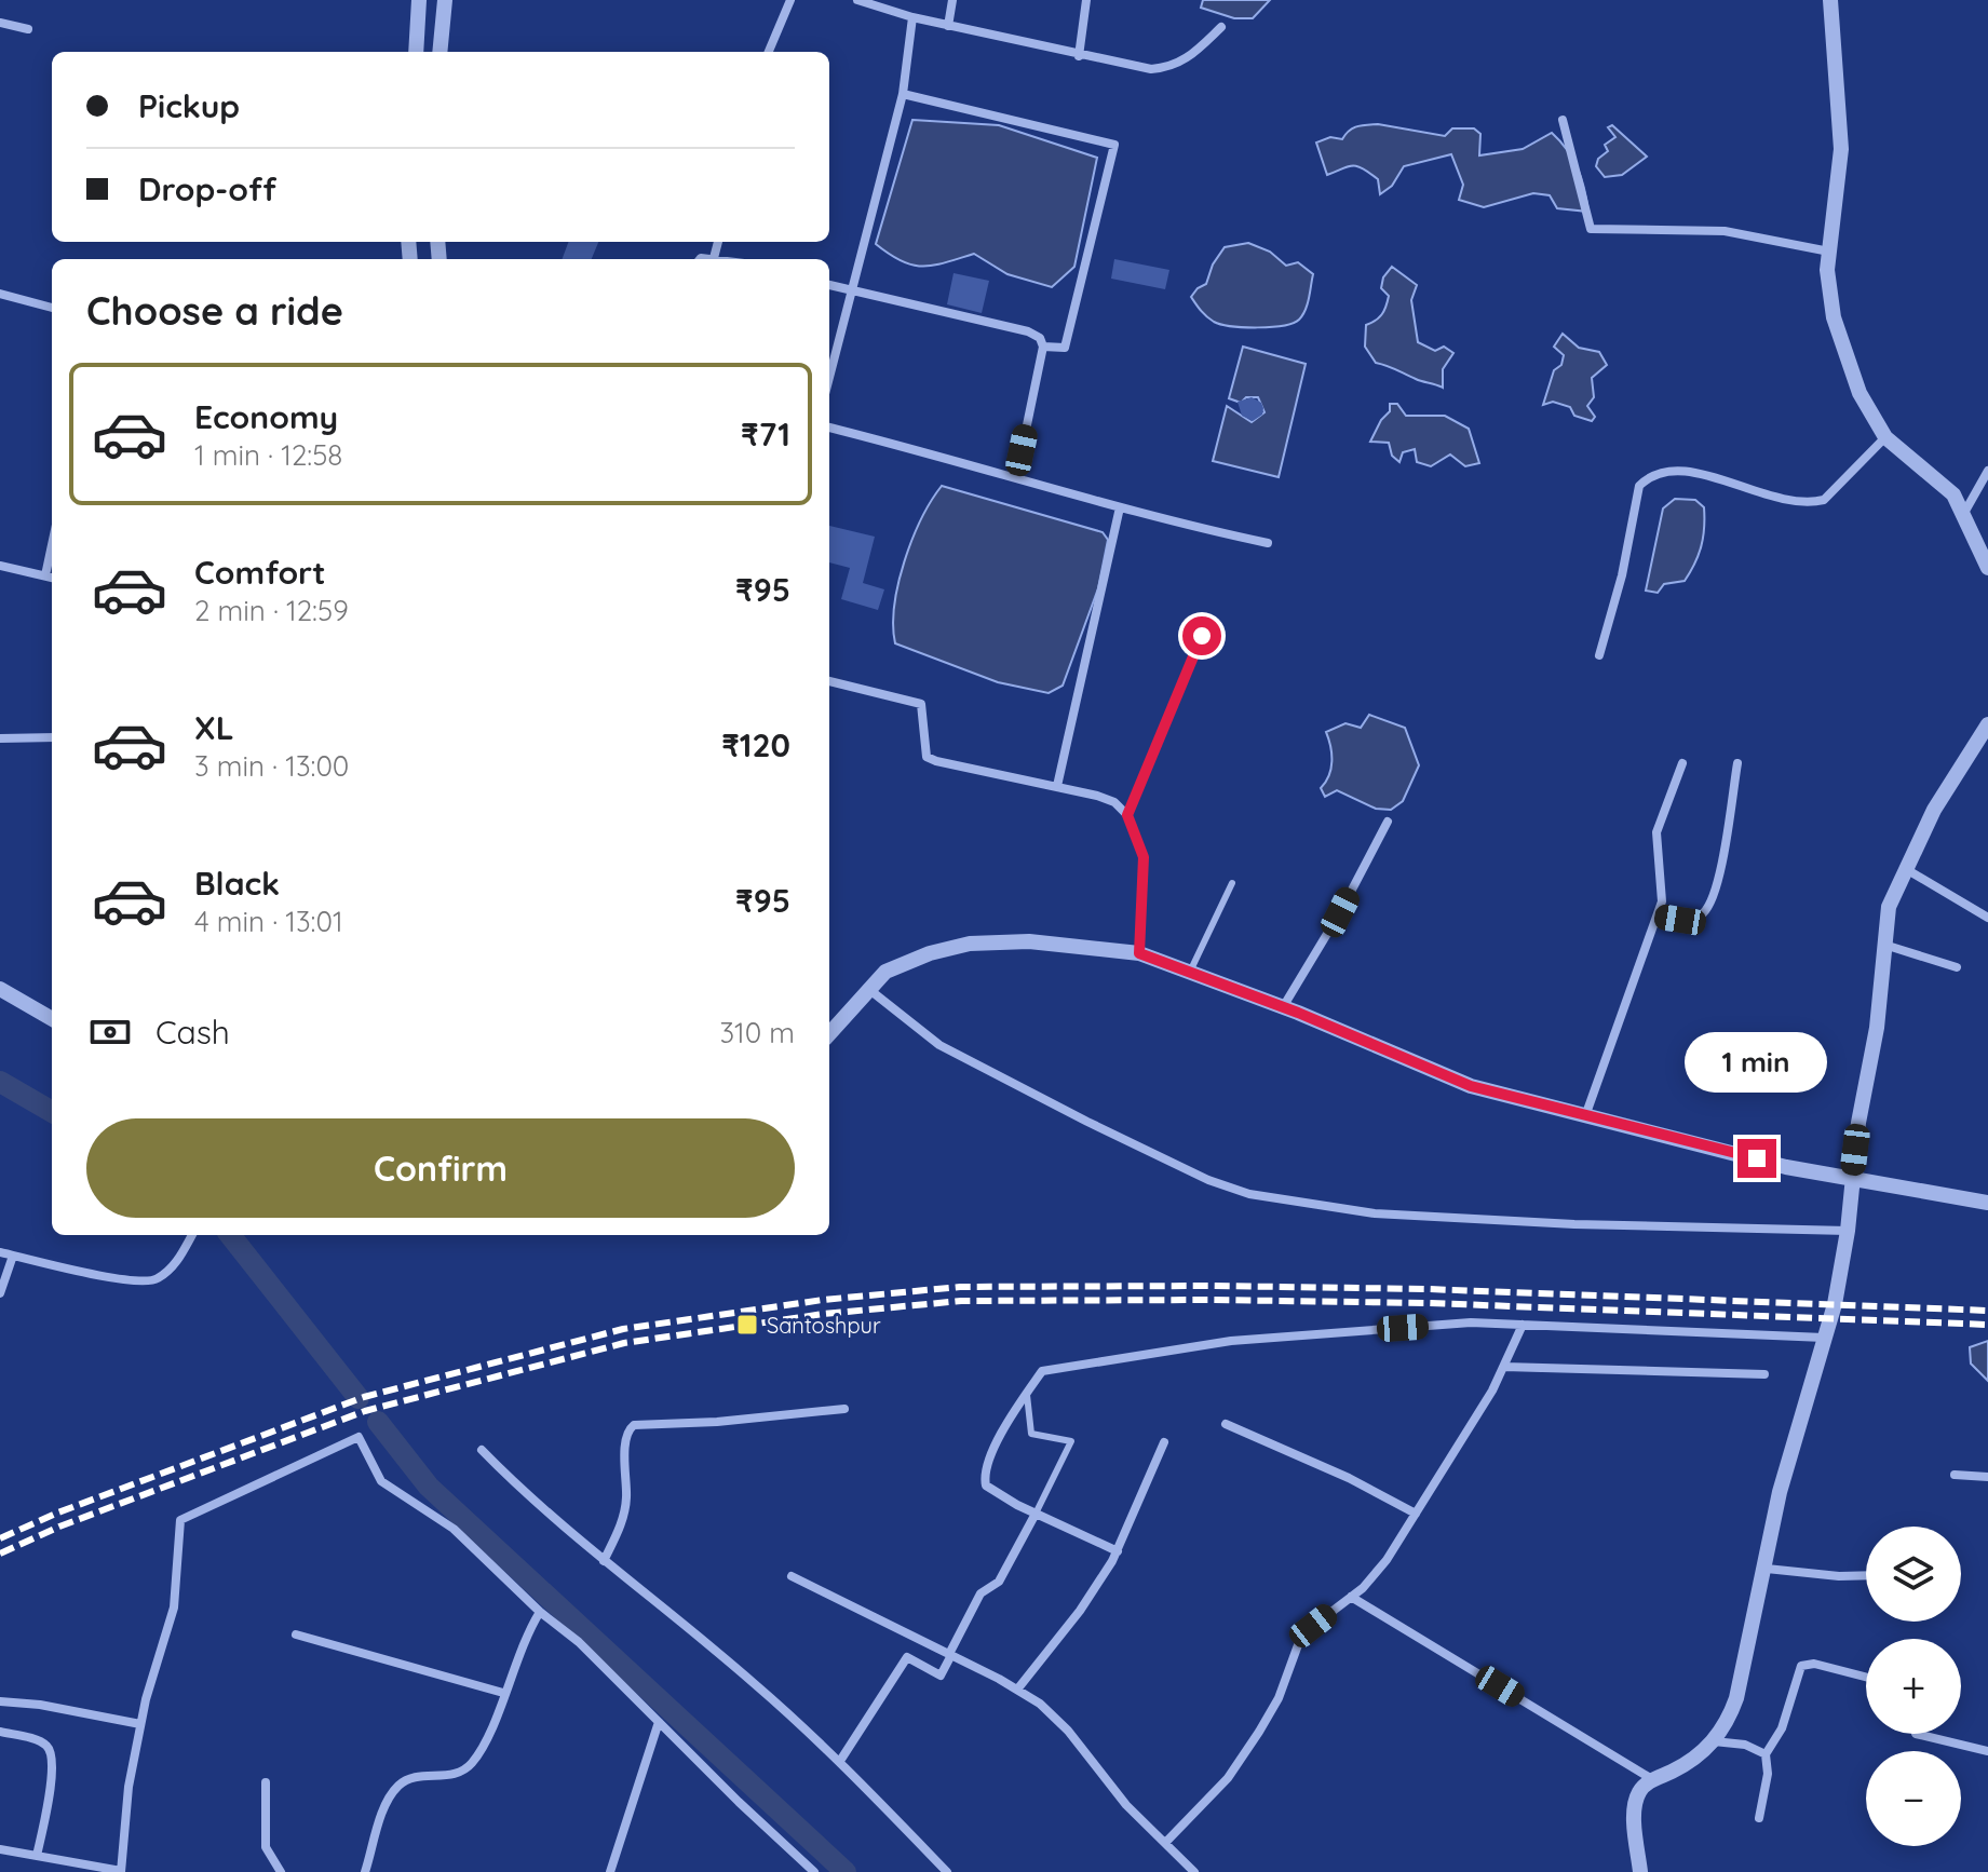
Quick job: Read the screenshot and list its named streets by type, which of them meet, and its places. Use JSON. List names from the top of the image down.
{
  "places": {
    "transit": ["Santoshpur"]
  },
  "page": {
    "banner": ["Pickup", "Drop-off"],
    "heading": "Choose a ride",
    "list": [
      {
        "name": "Economy",
        "note": "1 min · 12:58",
        "value": "₹71"
      },
      {
        "name": "Comfort",
        "note": "2 min · 12:59",
        "value": "₹95"
      },
      {
        "name": "XL",
        "note": "3 min · 13:00",
        "value": "₹120"
      },
      {
        "name": "Black",
        "note": "4 min · 13:01",
        "value": "₹95"
      }
    ],
    "pay": ["Cash", "310 m"],
    "bubble": "1 min",
    "buttons": "Confirm",
    "map_buttons": ["+", "−"]
  }
}
